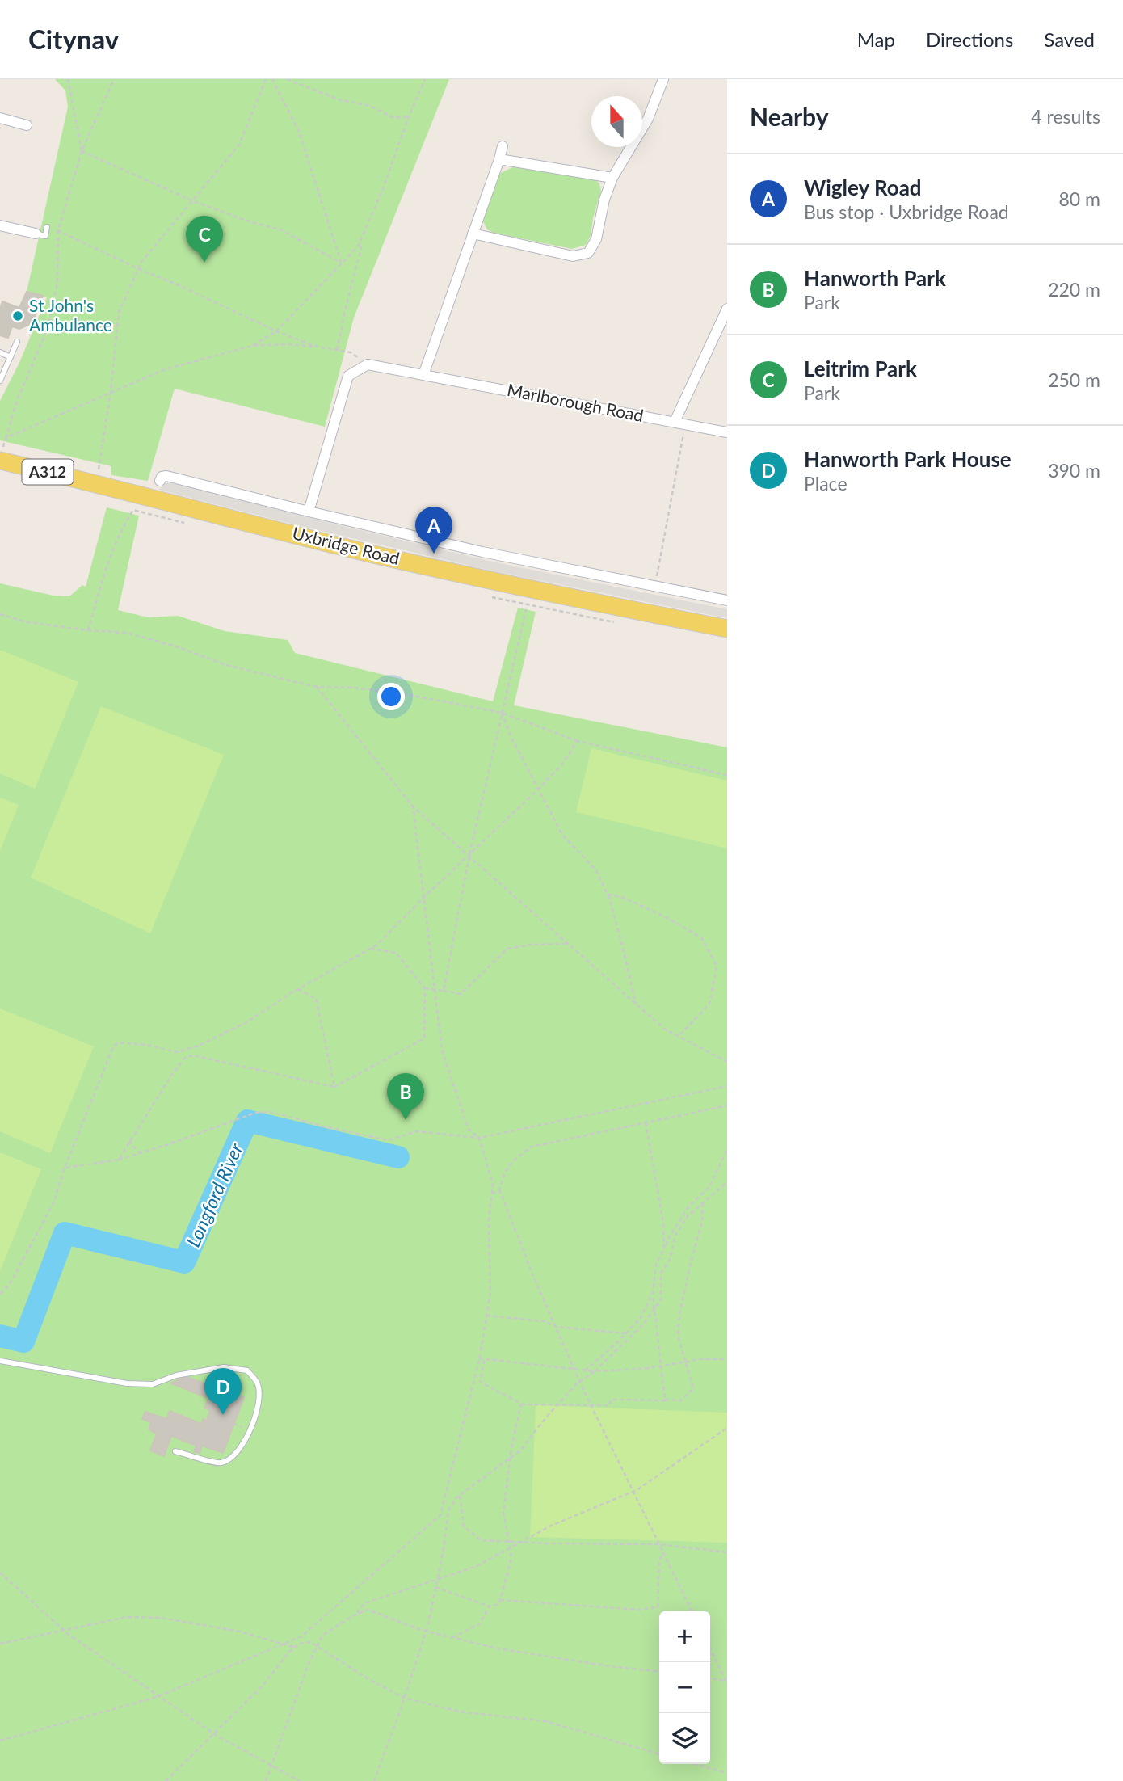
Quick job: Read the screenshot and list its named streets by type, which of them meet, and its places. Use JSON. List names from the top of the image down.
{
  "streets": {
    "main road": ["A312", "Uxbridge Road"],
    "street": ["Marlborough Road"]
  },
  "water": ["Longford River"],
  "places": ["St John's Ambulance"],
  "north": "top",
  "page": {
    "header": "Citynav",
    "nav": ["Map", "Directions", "Saved"],
    "heading": ["Nearby", "4 results"],
    "list": [
      {
        "mark": "A",
        "name": "Wigley Road",
        "note": "Bus stop · Uxbridge Road",
        "value": "80 m"
      },
      {
        "mark": "B",
        "name": "Hanworth Park",
        "note": "Park",
        "value": "220 m"
      },
      {
        "mark": "C",
        "name": "Leitrim Park",
        "note": "Park",
        "value": "250 m"
      },
      {
        "mark": "D",
        "name": "Hanworth Park House",
        "note": "Place",
        "value": "390 m"
      }
    ],
    "pins": [
      "C",
      "A",
      "B",
      "D"
    ],
    "map_buttons": ["+", "−"]
  }
}
